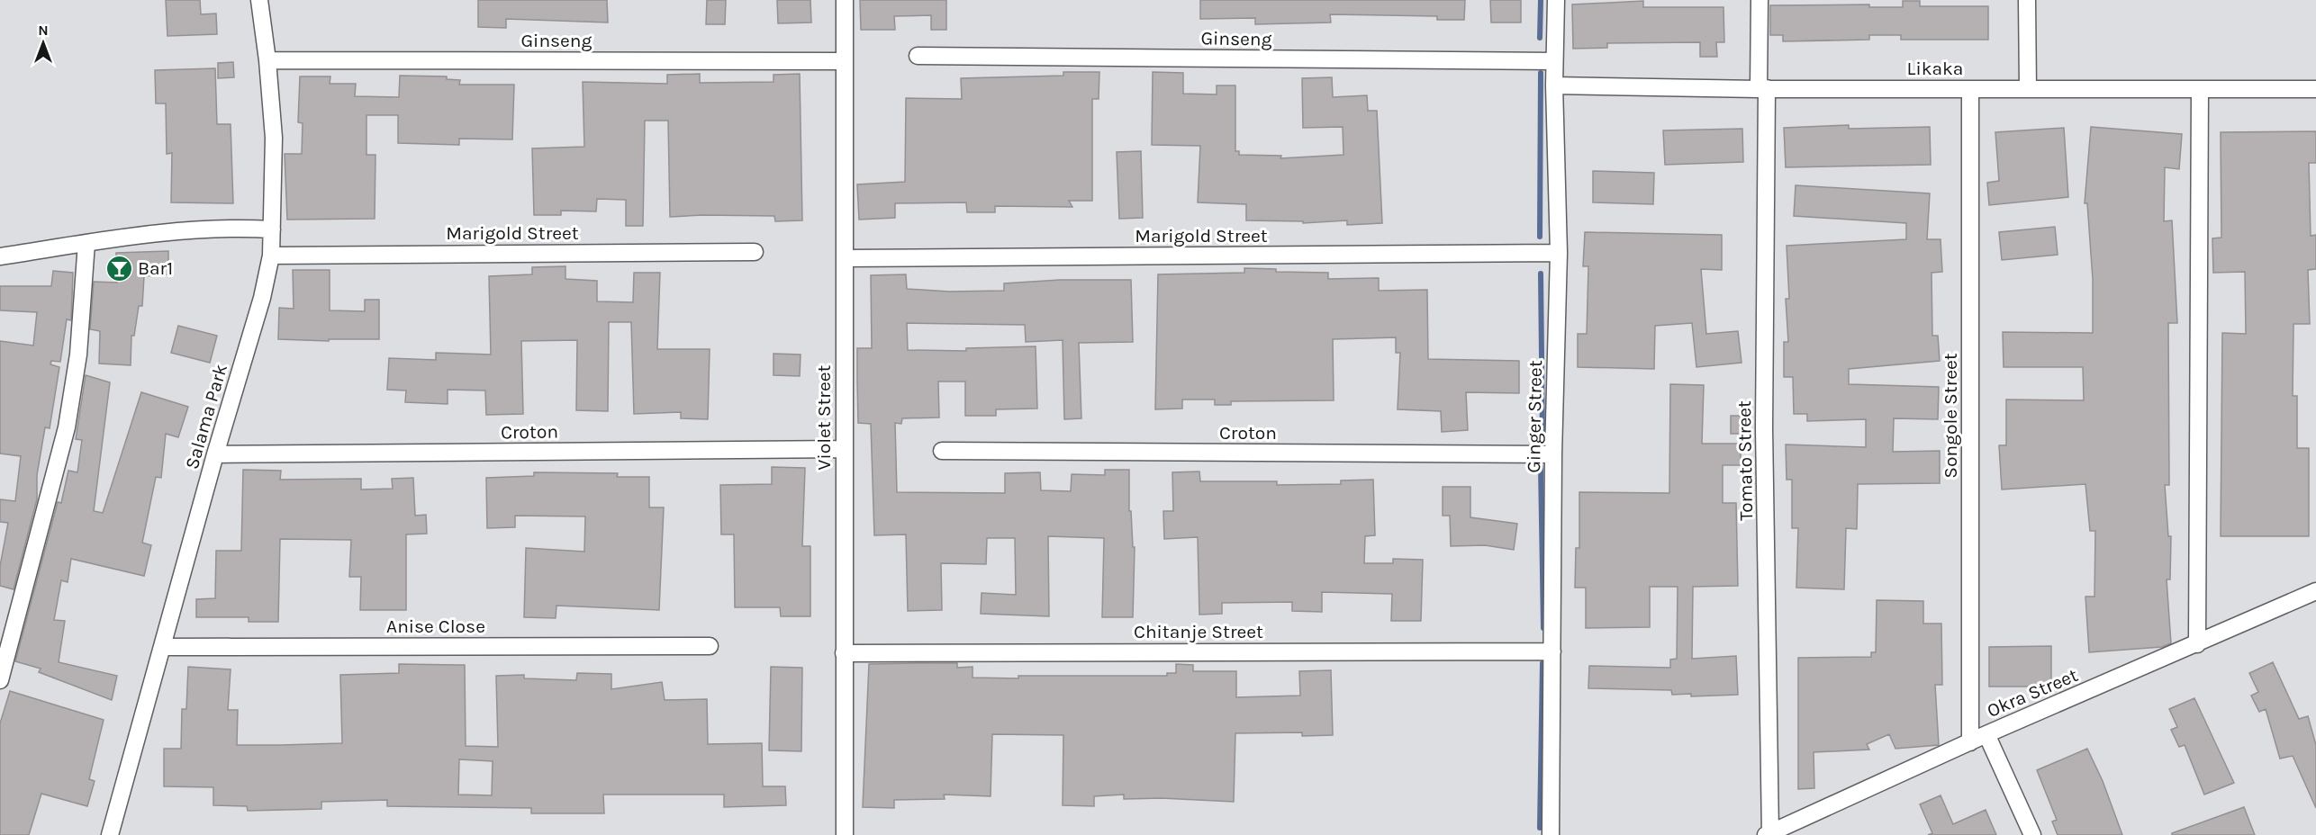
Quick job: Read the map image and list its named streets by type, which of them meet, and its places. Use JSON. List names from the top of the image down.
{
  "streets": {
    "street": [
      "Ginseng",
      "Likaka",
      "Marigold Street",
      "Songole Street",
      "Salama Park",
      "Ginger Street",
      "Violet Street",
      "Croton",
      "Tomato Street",
      "Anise Close",
      "Chitanje Street",
      "Okra Street"
    ]
  },
  "crossings": [
    ["Ginseng", "Salama Park"],
    ["Ginseng", "Ginger Street"],
    ["Ginseng", "Violet Street"],
    ["Likaka", "Songole Street"],
    ["Likaka", "Ginger Street"],
    ["Likaka", "Tomato Street"],
    ["Marigold Street", "Salama Park"],
    ["Marigold Street", "Ginger Street"],
    ["Marigold Street", "Violet Street"],
    ["Songole Street", "Okra Street"],
    ["Salama Park", "Croton"],
    ["Salama Park", "Anise Close"],
    ["Ginger Street", "Croton"],
    ["Ginger Street", "Chitanje Street"],
    ["Violet Street", "Croton"],
    ["Violet Street", "Chitanje Street"],
    ["Tomato Street", "Okra Street"]
  ],
  "places": {
    "bar": ["Bar1"]
  },
  "north": "top"
}
